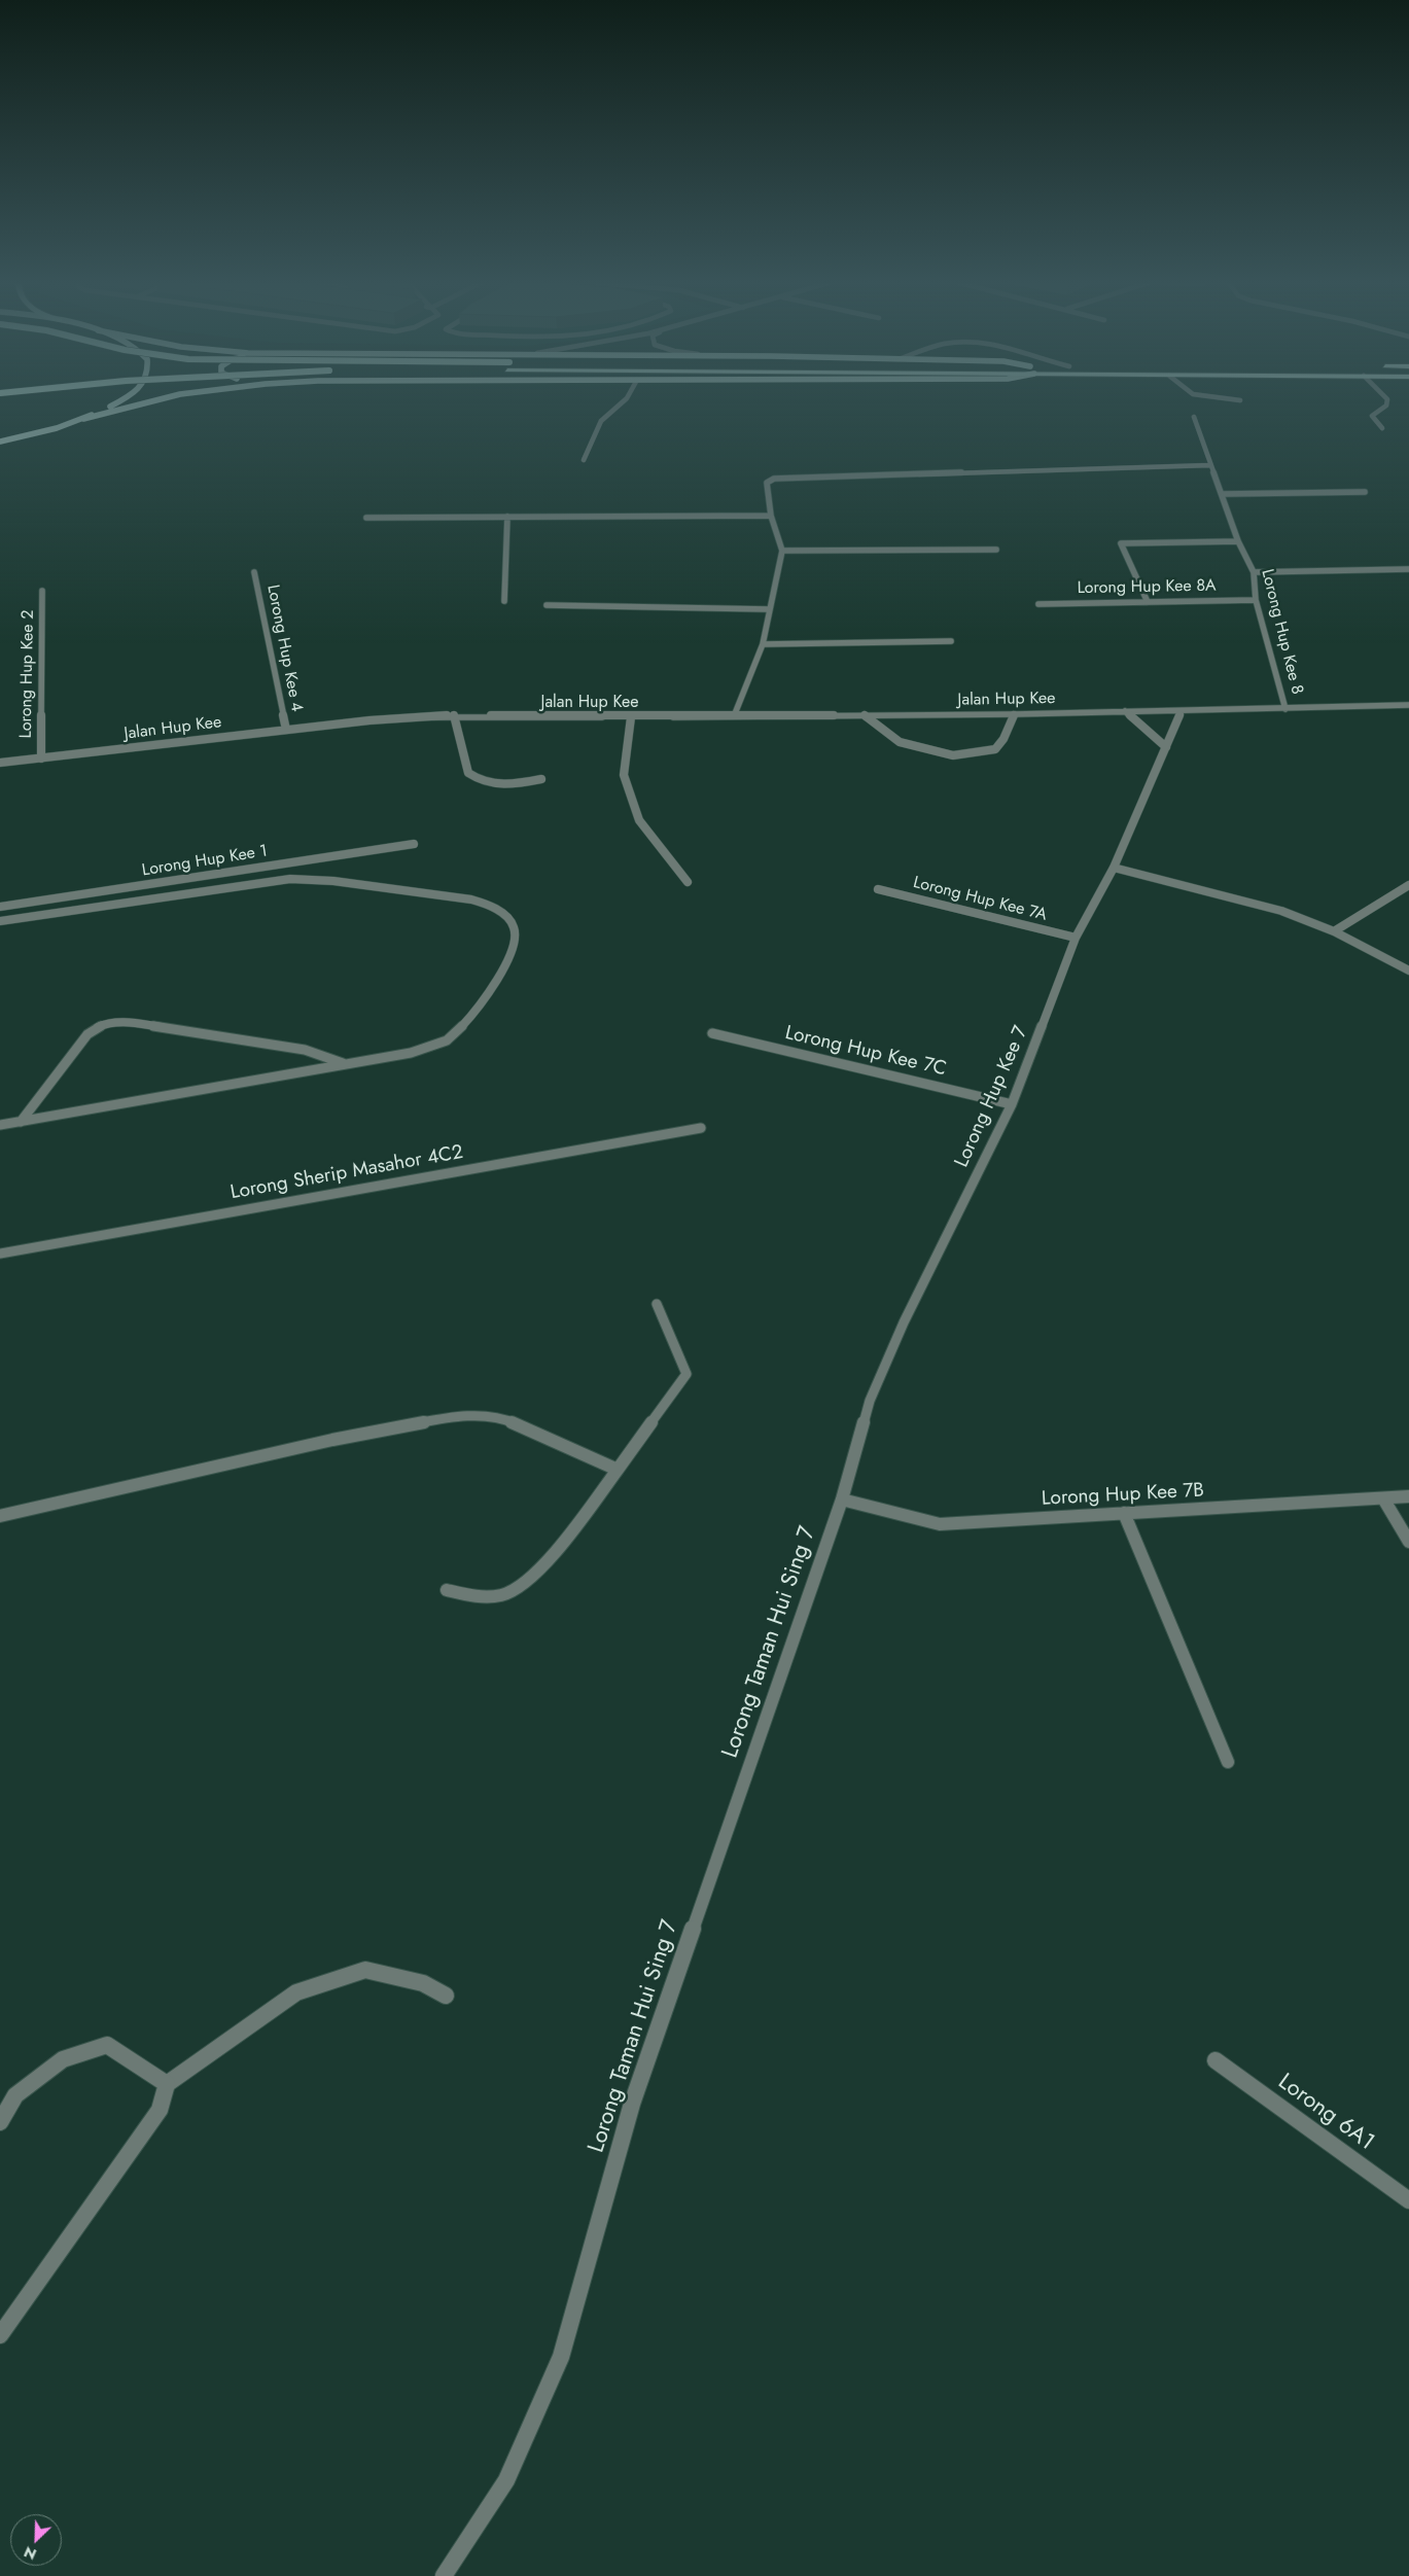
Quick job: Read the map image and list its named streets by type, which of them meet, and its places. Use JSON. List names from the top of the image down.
{
  "streets": {
    "street": [
      "Lorong Hup Kee 8A",
      "Lorong Hup Kee 8",
      "Lorong Hup Kee 4",
      "Lorong Hup Kee 2",
      "Jalan Hup Kee",
      "Lorong Hup Kee 1",
      "Lorong Hup Kee 7A",
      "Lorong Hup Kee 7C",
      "Lorong Hup Kee 7",
      "Lorong Sherip Masahor 4C2",
      "Lorong Hup Kee 7B",
      "Lorong Taman Hui Sing 7",
      "Lorong 6A1"
    ]
  },
  "crossings": [
    ["Lorong Hup Kee 8A", "Lorong Hup Kee 8"],
    ["Lorong Hup Kee 8", "Jalan Hup Kee"],
    ["Lorong Hup Kee 4", "Jalan Hup Kee"],
    ["Lorong Hup Kee 2", "Jalan Hup Kee"],
    ["Jalan Hup Kee", "Lorong Hup Kee 7"],
    ["Lorong Hup Kee 7A", "Lorong Hup Kee 7"],
    ["Lorong Hup Kee 7C", "Lorong Hup Kee 7"],
    ["Lorong Hup Kee 7", "Lorong Hup Kee 7B"],
    ["Lorong Hup Kee 7", "Lorong Taman Hui Sing 7"],
    ["Lorong Hup Kee 7B", "Lorong Taman Hui Sing 7"]
  ],
  "north": "bottom left"
}
